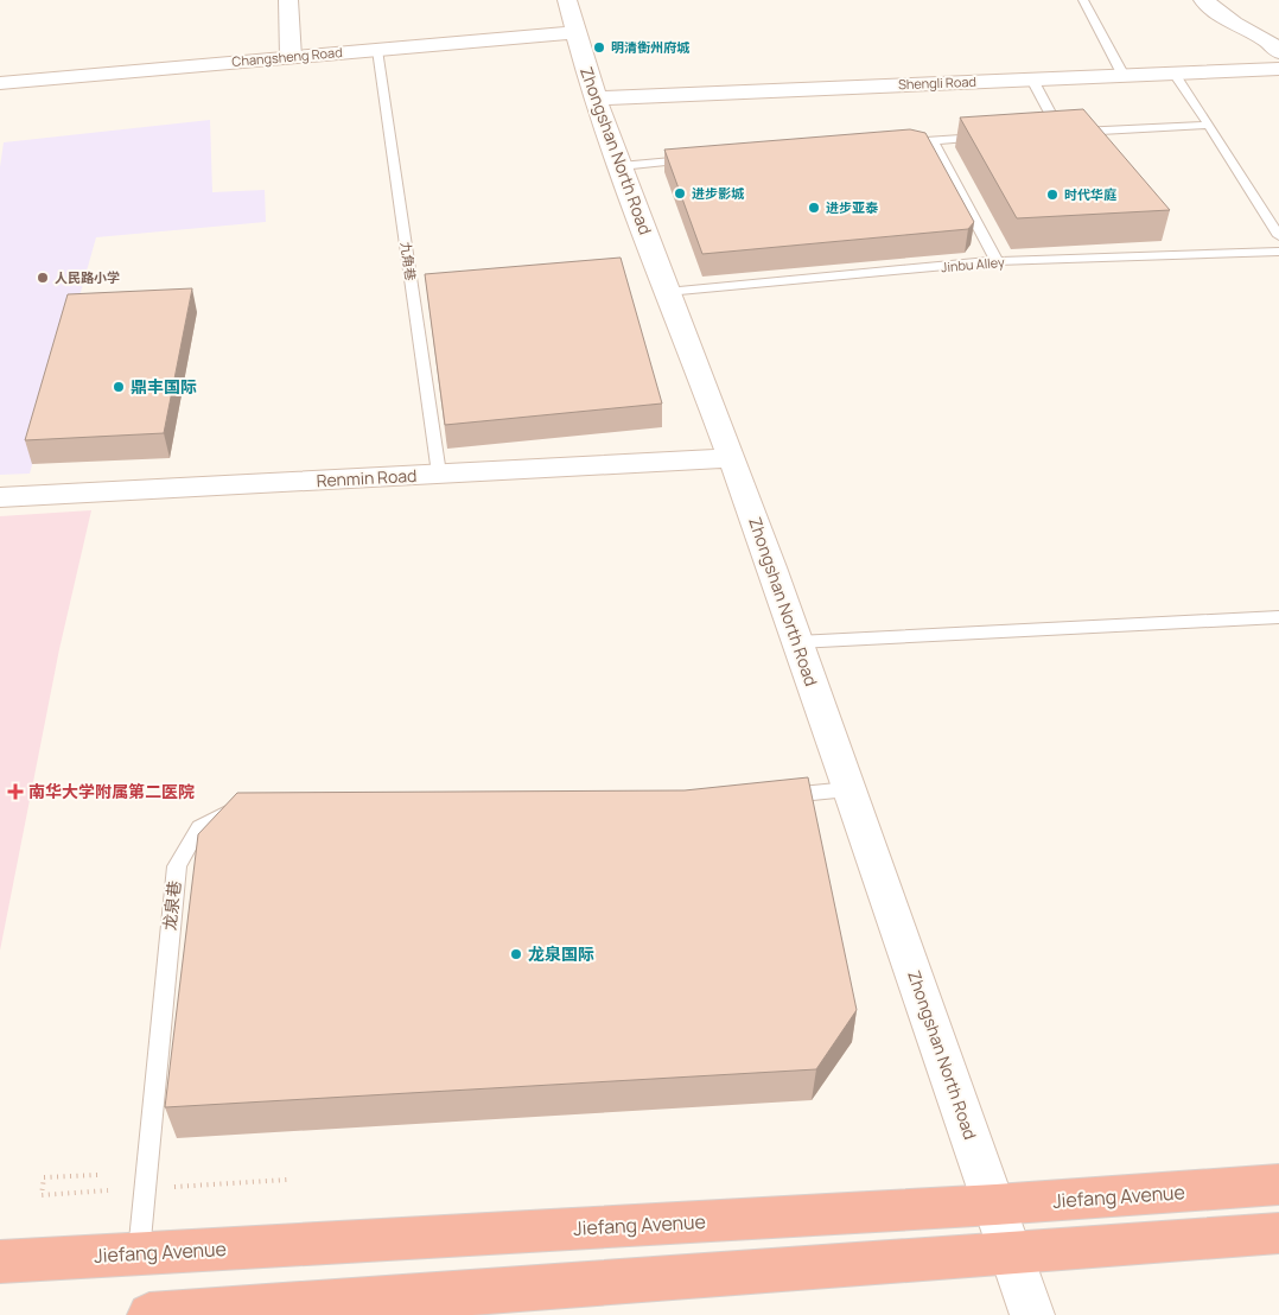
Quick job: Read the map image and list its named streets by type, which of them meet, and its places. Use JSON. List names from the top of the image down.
{
  "streets": {
    "highway": ["Jiefang Avenue"],
    "street": [
      "Changsheng Road",
      "Shengli Road",
      "Zhongshan North Road",
      "Renmin Road"
    ],
    "lane": ["九角巷", "Jinbu Alley", "龙泉巷"]
  },
  "crossings": [
    ["Changsheng Road", "Zhongshan North Road"],
    ["Changsheng Road", "九角巷"],
    ["Shengli Road", "Zhongshan North Road"],
    ["Zhongshan North Road", "Jinbu Alley"],
    ["Zhongshan North Road", "Renmin Road"],
    ["Zhongshan North Road", "Jiefang Avenue"],
    ["九角巷", "Renmin Road"],
    ["龙泉巷", "Jiefang Avenue"]
  ],
  "places": {
    "other": [
      "明清衡州府城",
      "进步影城",
      "时代华庭",
      "进步亚泰",
      "人民路小学",
      "鼎丰国际",
      "龙泉国际"
    ],
    "health": ["南华大学附属第二医院"]
  }
}
